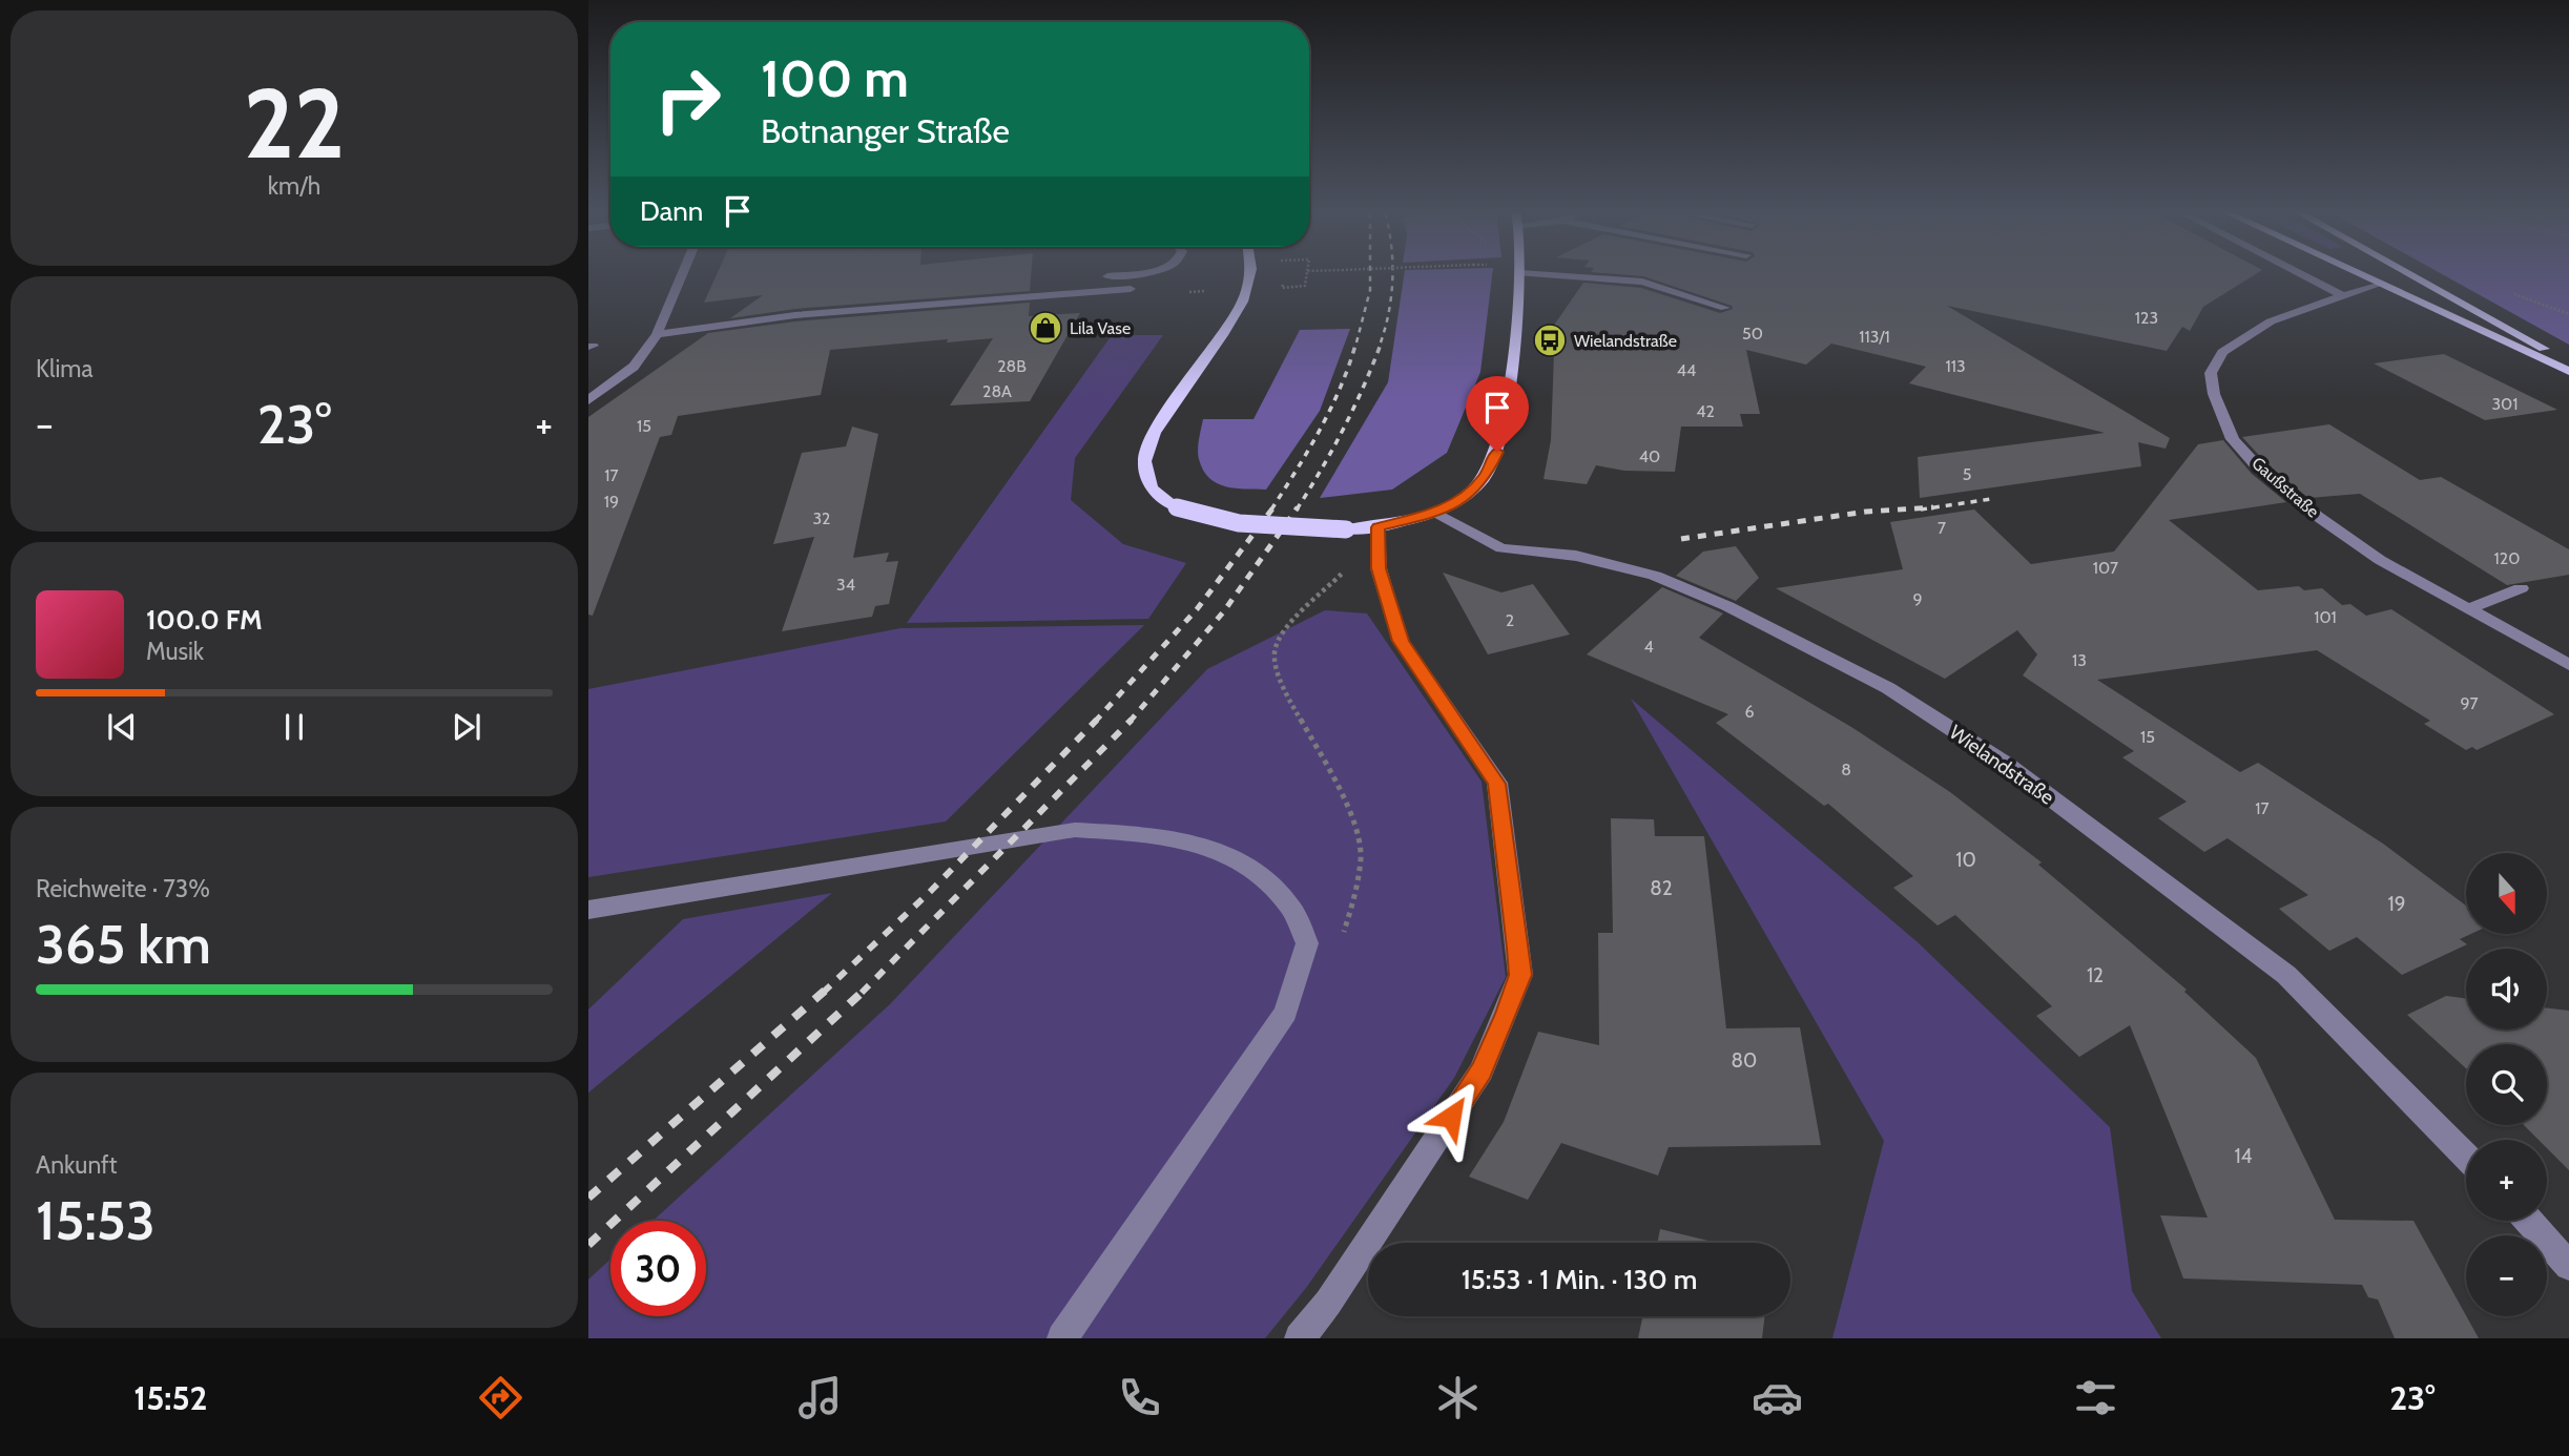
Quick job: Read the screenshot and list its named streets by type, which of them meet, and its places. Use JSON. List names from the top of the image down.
{
  "streets": {
    "street": ["Gaußstraße", "Wielandstraße"]
  },
  "places": {
    "shop": ["Lila Vase"],
    "bus stop": ["Wielandstraße"]
  },
  "house_numbers": [
    "123",
    "50",
    "113/1",
    "28B",
    "113",
    "44",
    "28A",
    "301",
    "42",
    "15",
    "40",
    "5",
    "17",
    "19",
    "32",
    "7",
    "120",
    "107",
    "34",
    "9",
    "101",
    "2",
    "4",
    "13",
    "97",
    "6",
    "15",
    "8",
    "17",
    "10",
    "82",
    "19",
    "12",
    "80",
    "14"
  ],
  "north": "bottom",
  "page": {
    "tile": [
      ["22", "km/h"],
      "Klima",
      ["Reichweite · 73%", "365 km"],
      ["Ankunft", "15:53"]
    ],
    "turn": ["100 m", "Botnanger Straße"],
    "then": "Dann",
    "heat": ["−", "23°", "+"],
    "song": ["100.0 FM", "Musik"],
    "map_buttons": ["+", "−"],
    "limit": "30",
    "trip": "15:53 · 1 Min. · 130 m",
    "tabs": ["15:52", "23°"]
  }
}
